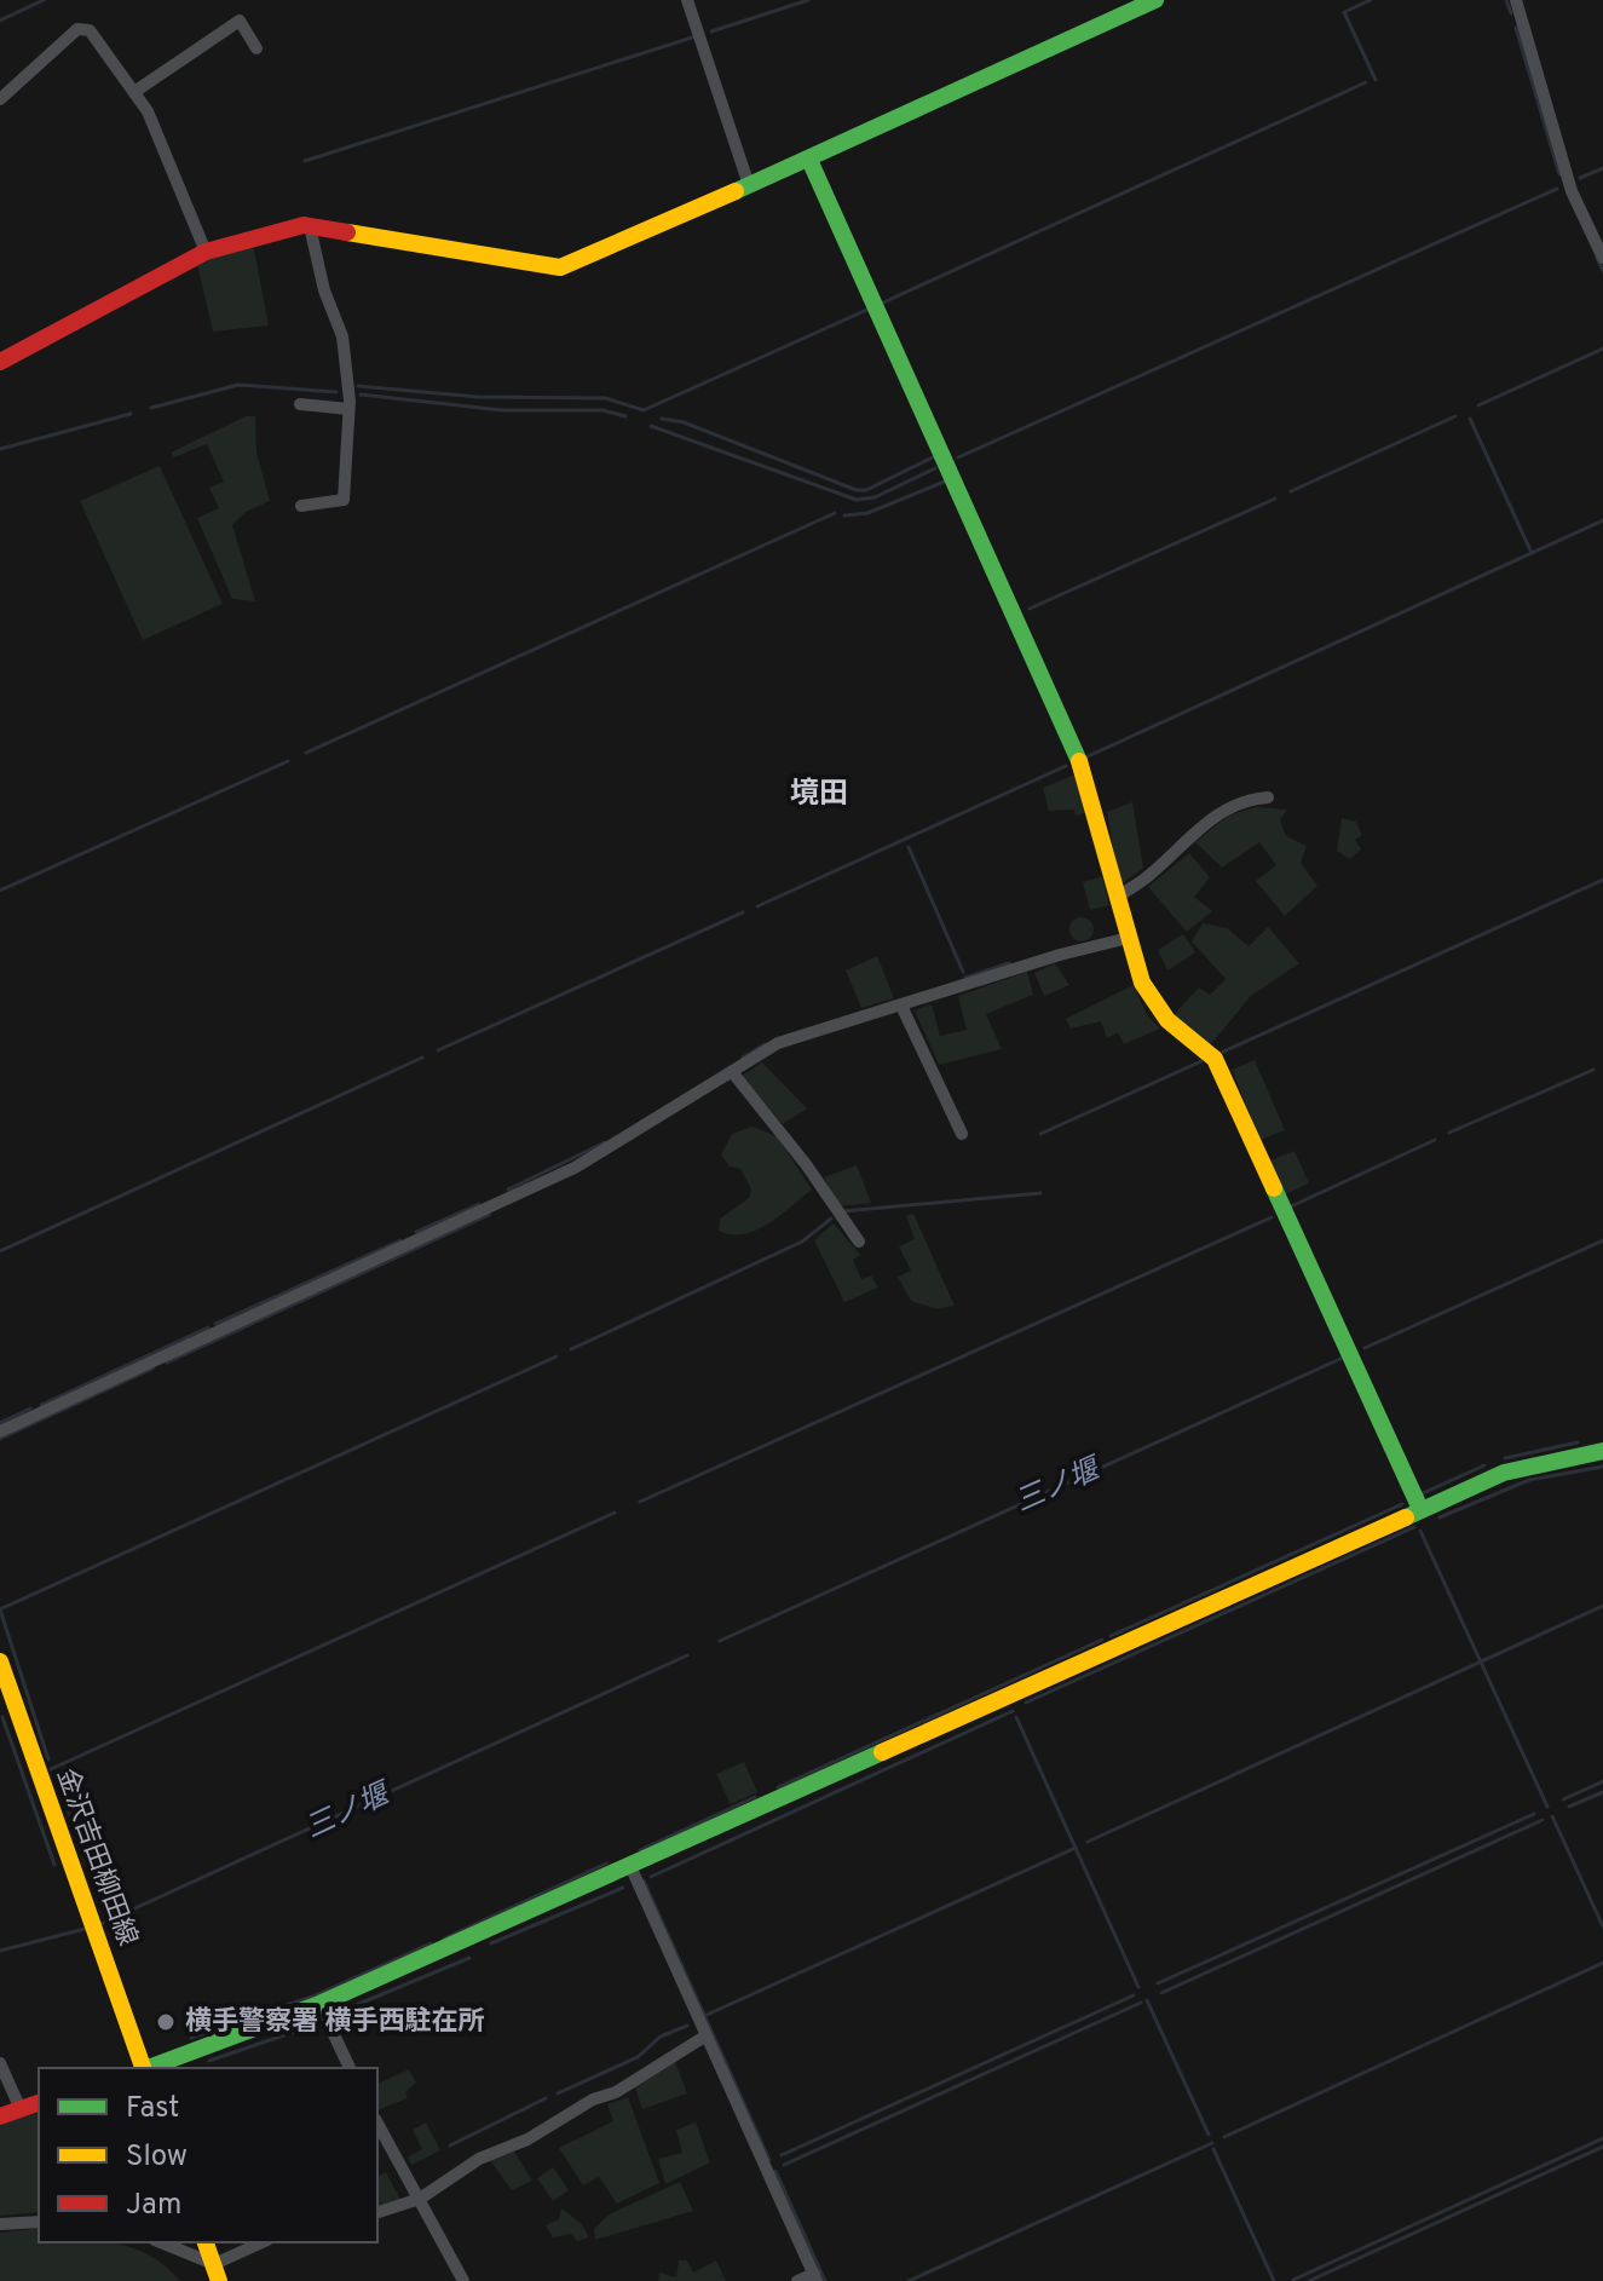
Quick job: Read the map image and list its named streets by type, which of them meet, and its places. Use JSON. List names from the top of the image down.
{
  "streets": {
    "street": ["金沢吉田柳田線"]
  },
  "districts": ["境田"],
  "water": ["三ノ堰"],
  "places": ["横手警察署 横手西駐在所"],
  "legend": ["Fast", "Slow", "Jam"]
}
